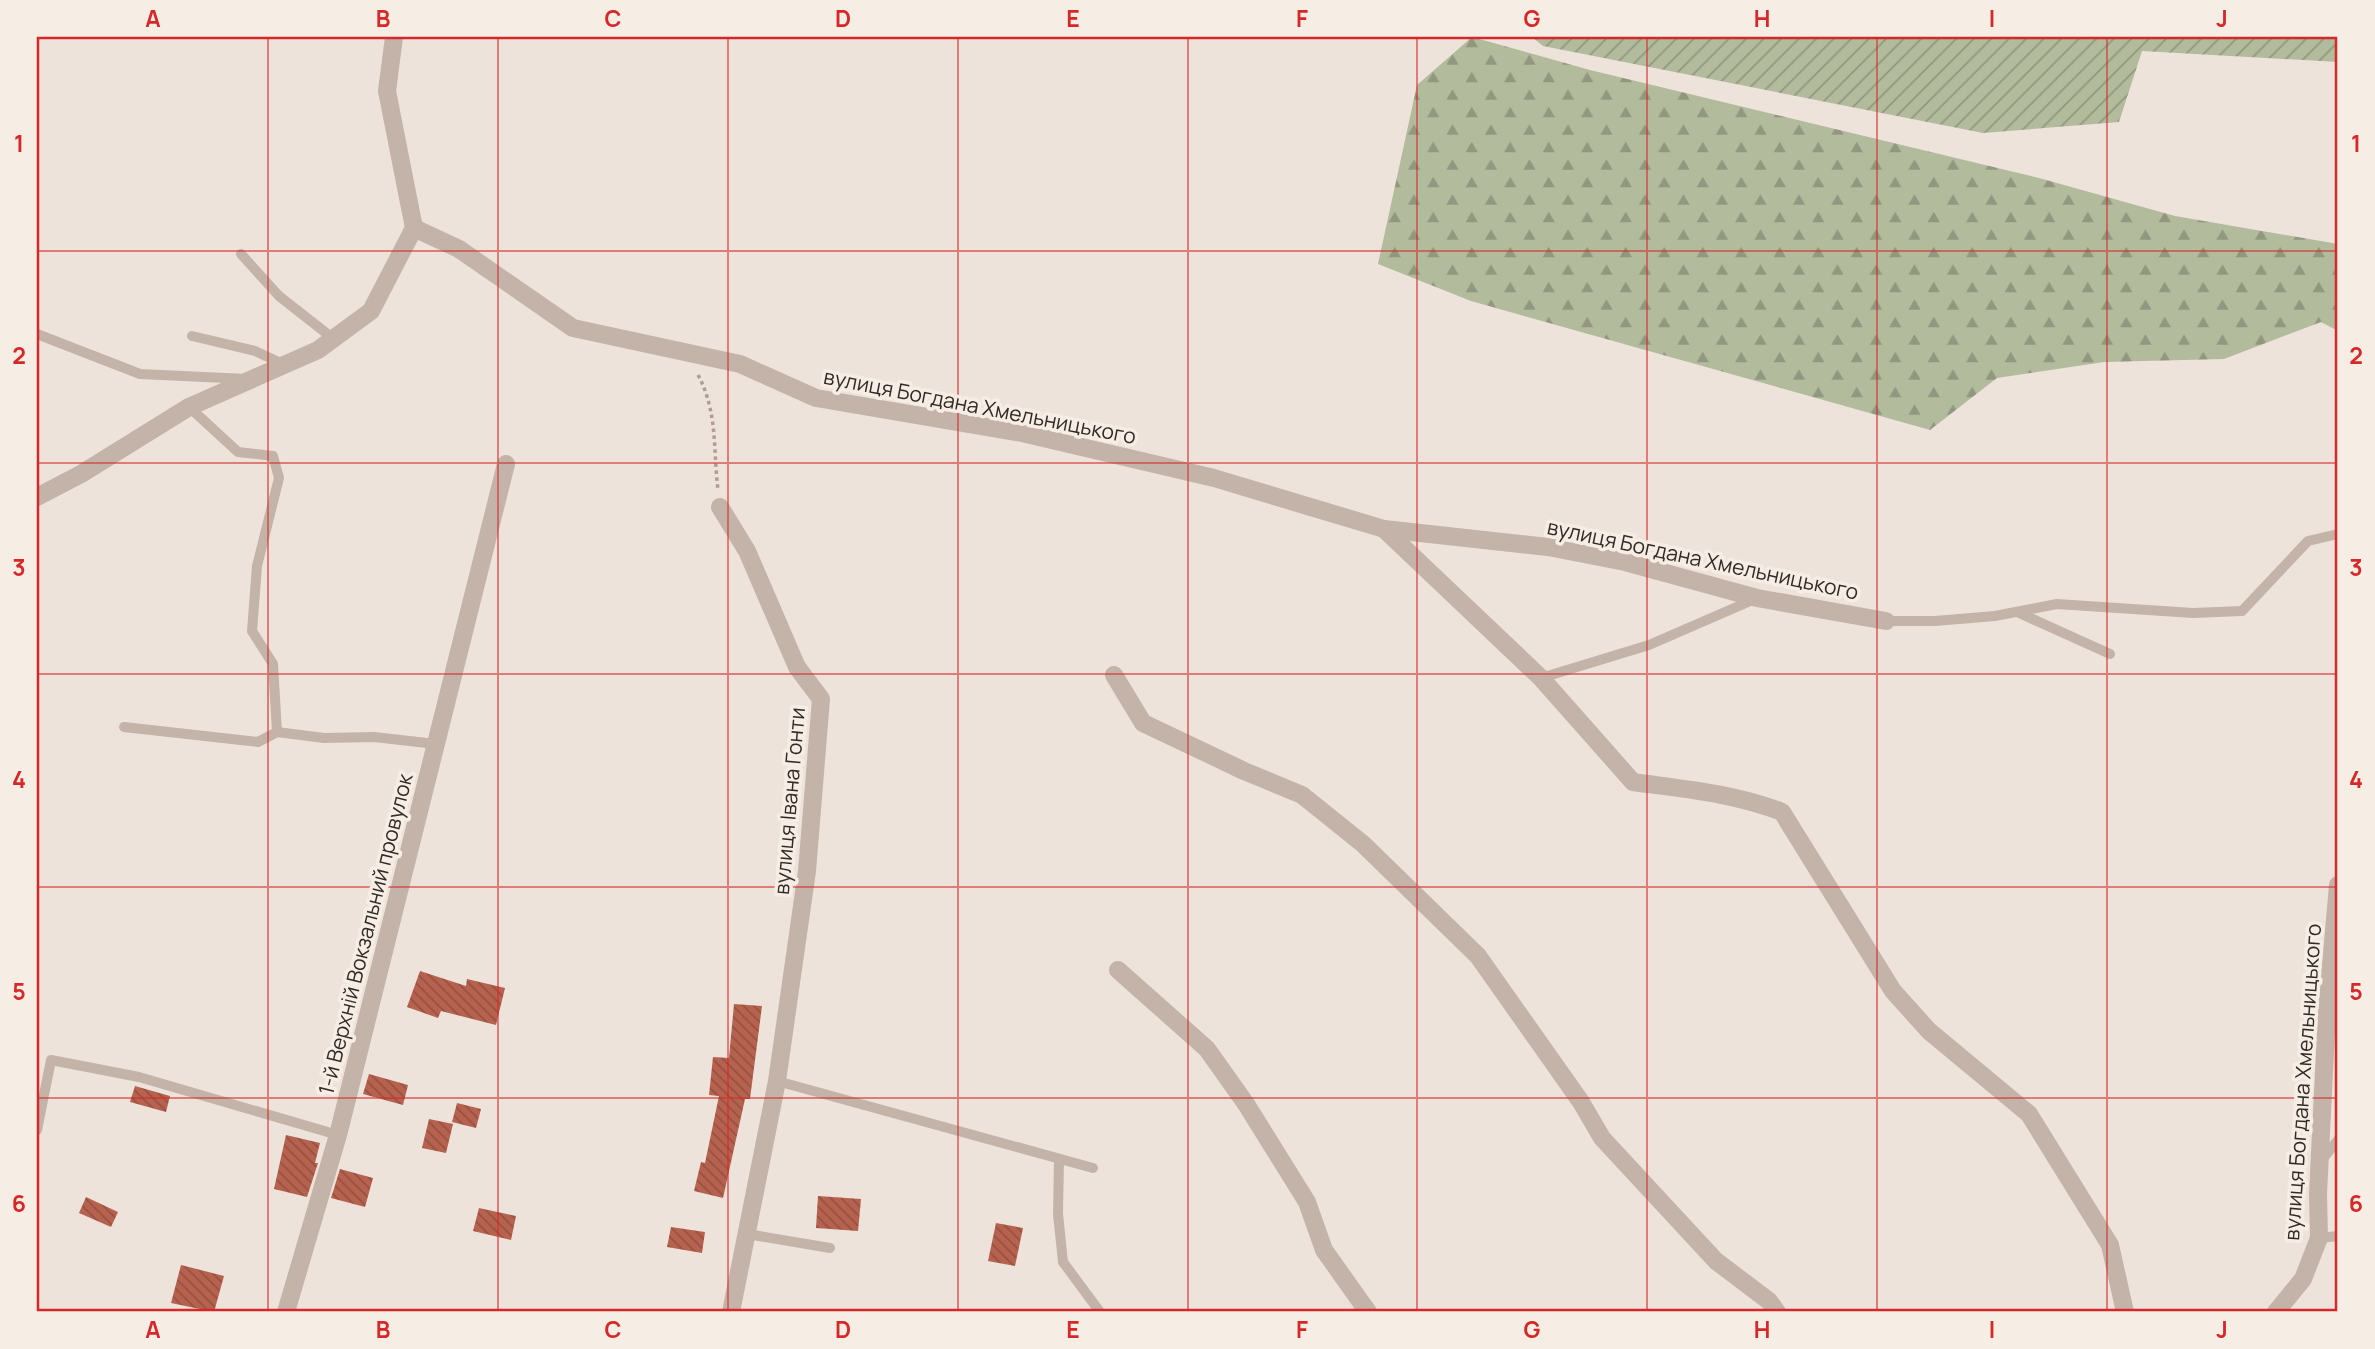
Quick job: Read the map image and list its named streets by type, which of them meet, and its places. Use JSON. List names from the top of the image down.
{
  "streets": {
    "street": ["вулиця Богдана Хмельницького", "вулиця Івана Гонти", "1-й Верхній Вокзальний провулок"]
  },
  "grid": {
    "columns": [
      "A",
      "B",
      "C",
      "D",
      "E",
      "F",
      "G",
      "H",
      "I",
      "J"
    ],
    "rows": [
      "1",
      "2",
      "3",
      "4",
      "5",
      "6"
    ]
  }
}
